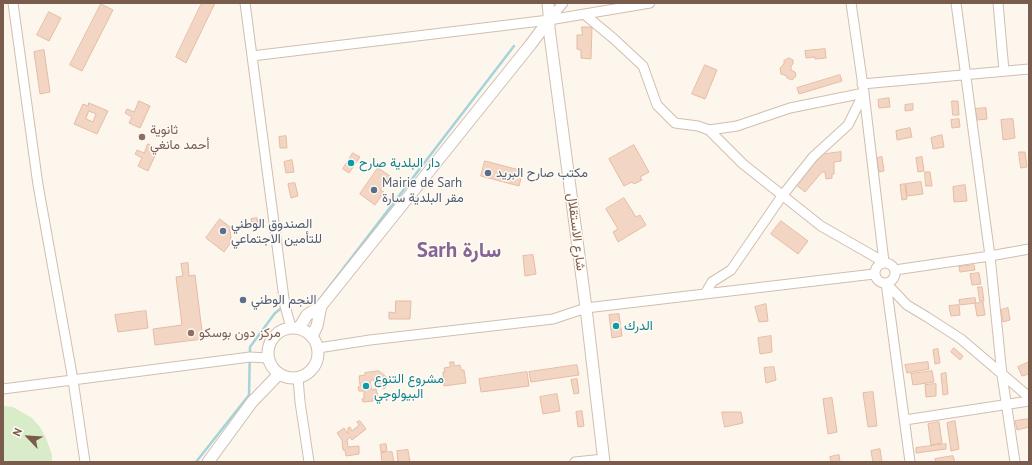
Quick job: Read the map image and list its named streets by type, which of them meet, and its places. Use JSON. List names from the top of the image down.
{
  "streets": {
    "street": ["شارع الاستقلال"]
  },
  "districts": ["Sarh سارة"],
  "places": [
    "ثانوية أحمد مانغي",
    "دار البلدية صارح",
    "مكتب صارح البريد",
    "Mairie de Sarh مقر البلدية سارة",
    "الصندوق الوطني للتأمين الاجتماعي",
    "النجم الوطني",
    "الدرك",
    "مركز دون بوسكو",
    "مشروع التنوع البيولوجي"
  ],
  "north": "top left"
}
